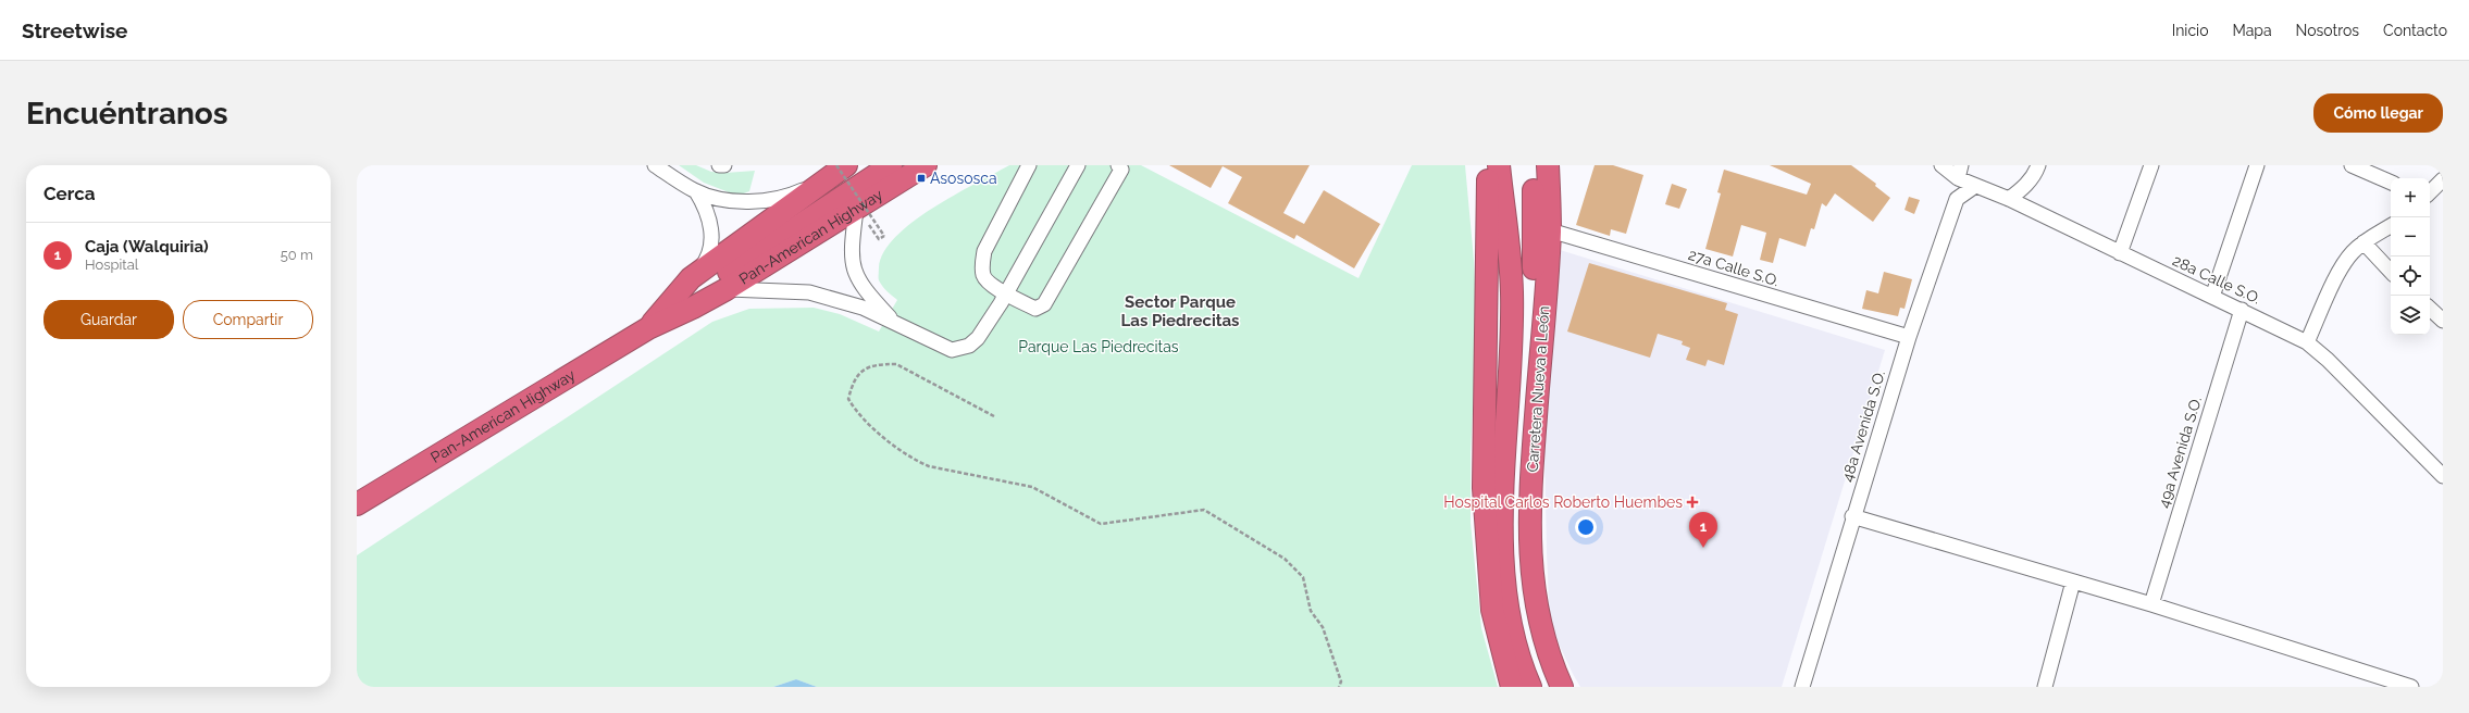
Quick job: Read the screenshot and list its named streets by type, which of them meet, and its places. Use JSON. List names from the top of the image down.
{
  "streets": {
    "highway": ["Pan-American Highway", "Carretera Nueva a León"],
    "street": [
      "27a Calle S.O.",
      "28a Calle S.O.",
      "48a Avenida S.O.",
      "49a Avenida S.O."
    ]
  },
  "crossings": [
    ["27a Calle S.O.", "Carretera Nueva a León"],
    ["27a Calle S.O.", "48a Avenida S.O."],
    ["28a Calle S.O.", "48a Avenida S.O."],
    ["28a Calle S.O.", "49a Avenida S.O."]
  ],
  "districts": ["Sector Parque Las Piedrecitas"],
  "parks": ["Parque Las Piedrecitas"],
  "places": {
    "transit": ["Asososca"],
    "health": ["Hospital Carlos Roberto Huembes"]
  },
  "page": {
    "header": "Streetwise",
    "nav": [
      "Inicio",
      "Mapa",
      "Nosotros",
      "Contacto"
    ],
    "buttons": [
      "Cómo llegar",
      ["Guardar", "Compartir"]
    ],
    "title": "Encuéntranos",
    "heading": "Cerca",
    "map_buttons": ["+", "−"],
    "list": [
      {
        "mark": "1",
        "name": "Caja (Walquiria)",
        "note": "Hospital",
        "value": "50 m"
      }
    ],
    "pins": "1"
  }
}
